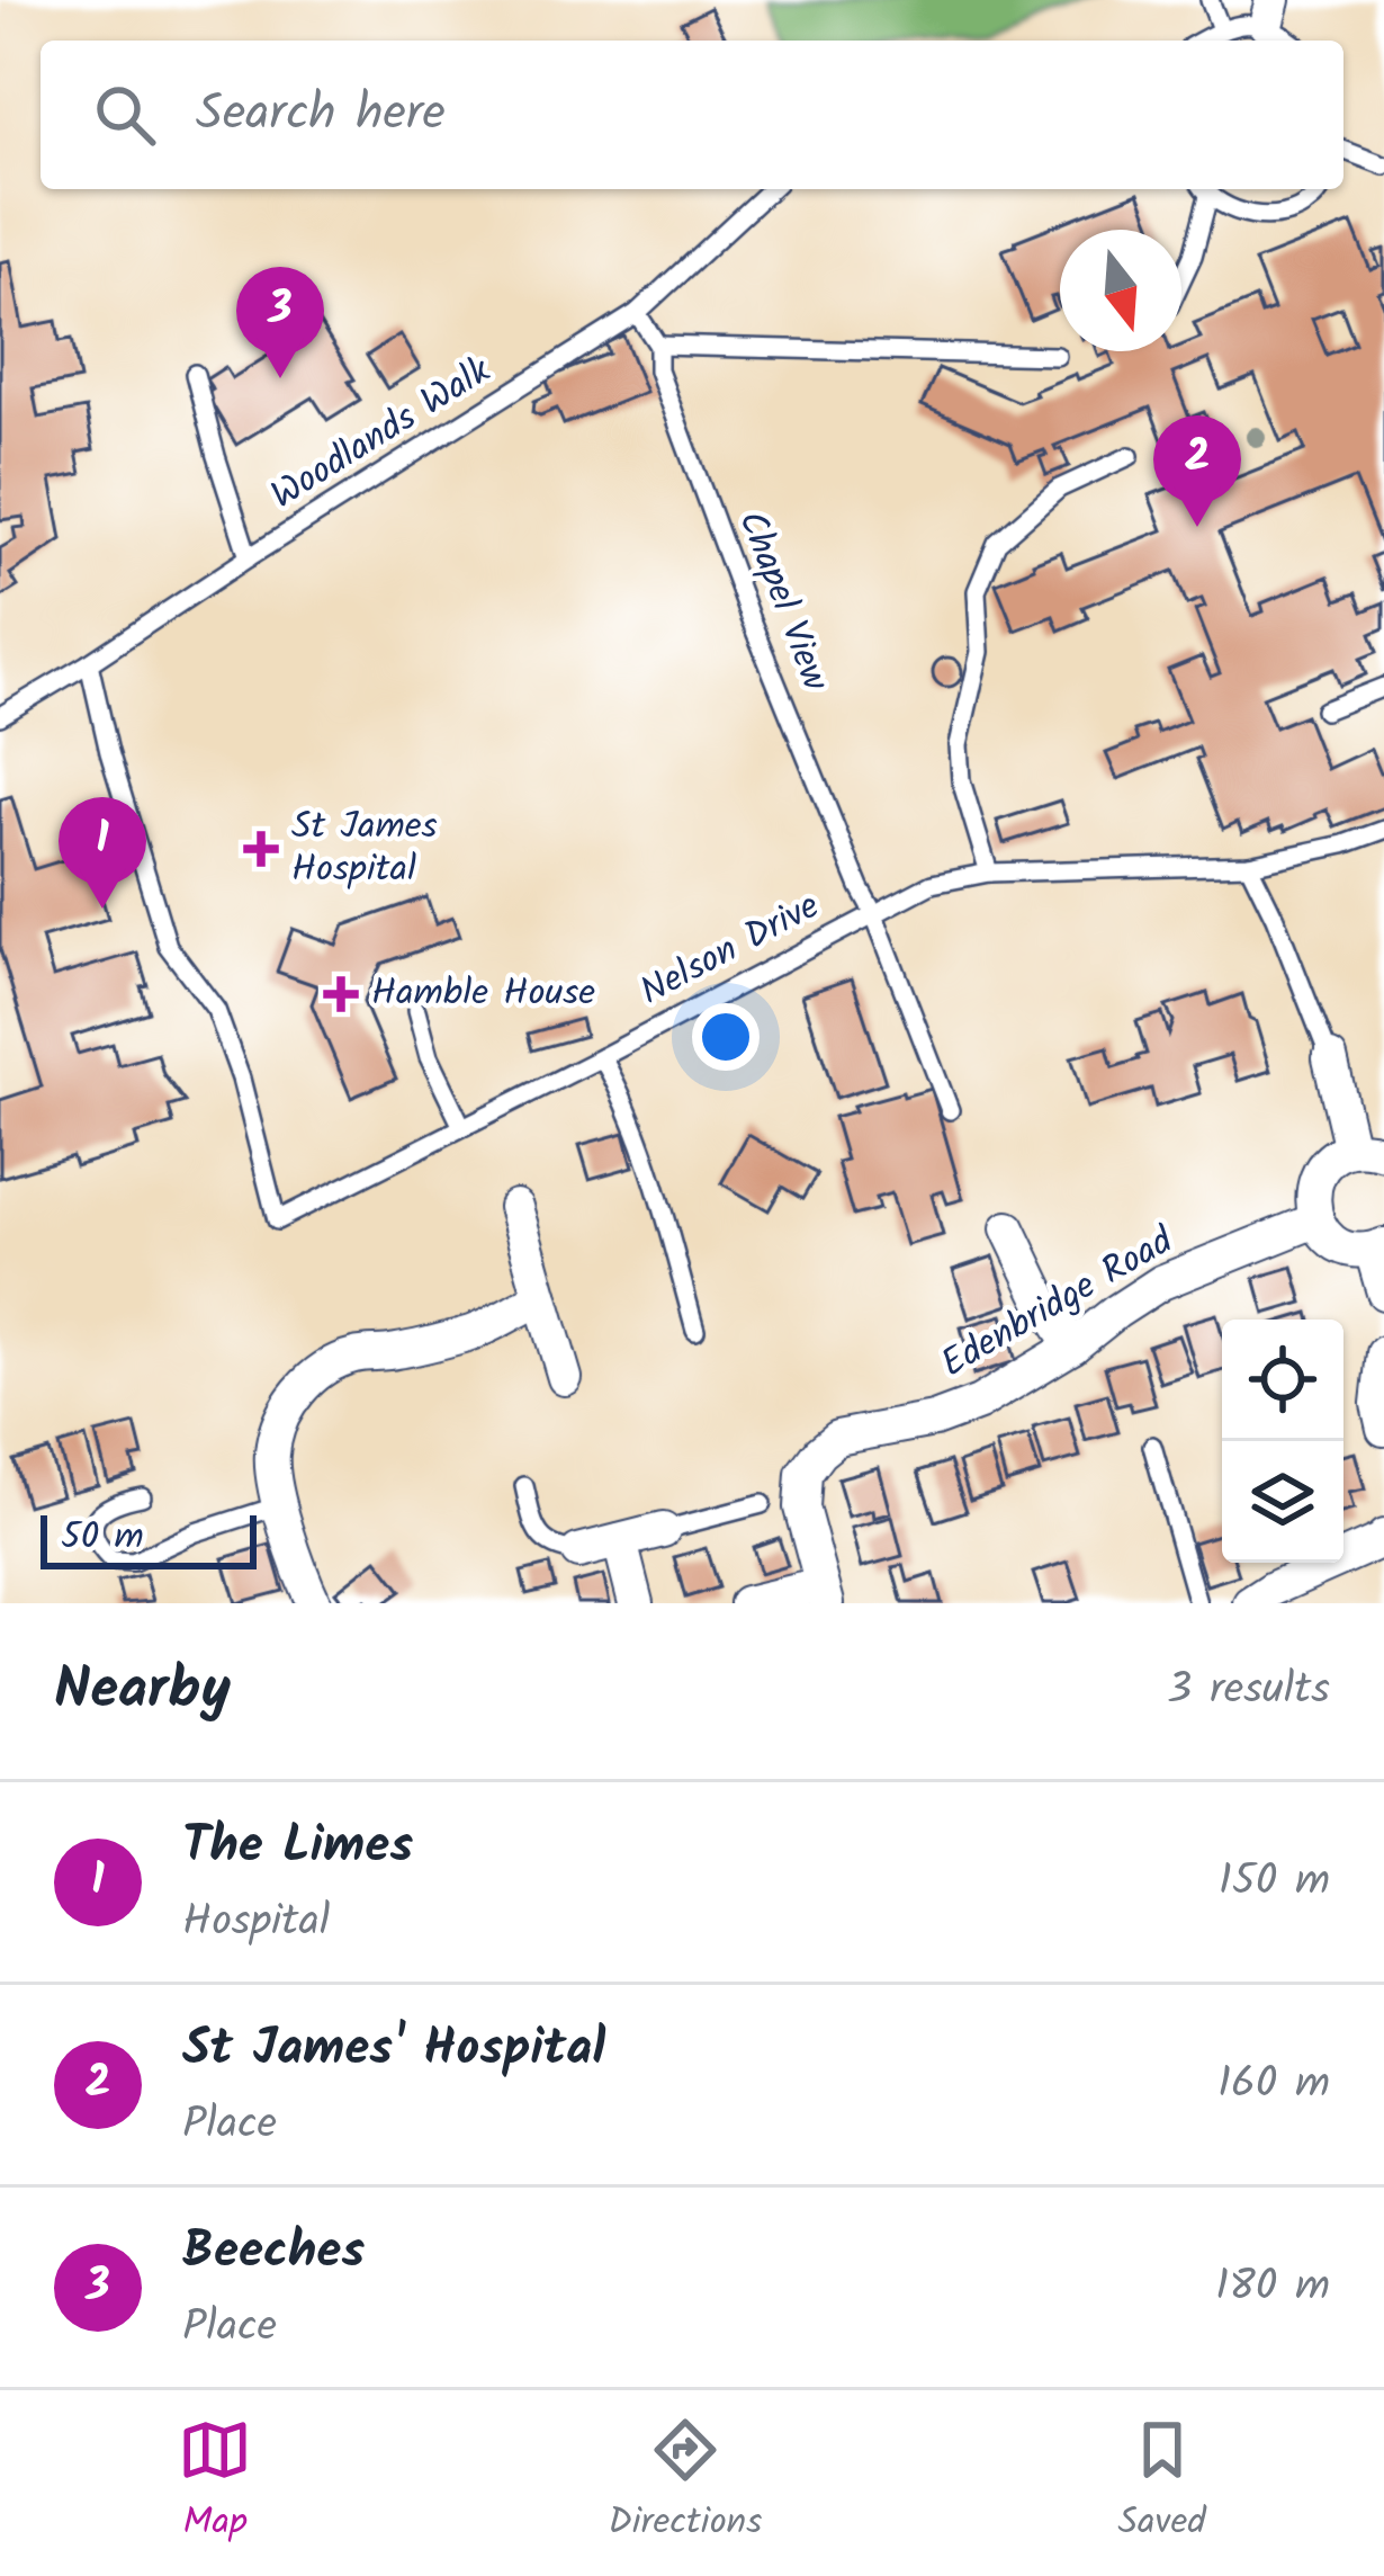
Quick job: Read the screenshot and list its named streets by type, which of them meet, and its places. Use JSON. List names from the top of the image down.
{
  "streets": {
    "street": ["Edenbridge Road"],
    "lane": ["Woodlands Walk", "Chapel View", "Nelson Drive"]
  },
  "crossings": [
    ["Woodlands Walk", "Chapel View"],
    ["Woodlands Walk", "Nelson Drive"],
    ["Chapel View", "Nelson Drive"]
  ],
  "places": {
    "health": ["St James Hospital", "Hamble House"]
  },
  "scale_bar": "50 m",
  "north": "bottom",
  "page": {
    "search": "Search here",
    "pins": ["3", "2", "1"],
    "scale": "50 m",
    "heading": ["Nearby", "3 results"],
    "list": [
      {
        "mark": "1",
        "name": "The Limes",
        "note": "Hospital",
        "value": "150 m"
      },
      {
        "mark": "2",
        "name": "St James' Hospital",
        "note": "Place",
        "value": "160 m"
      },
      {
        "mark": "3",
        "name": "Beeches",
        "note": "Place",
        "value": "180 m"
      }
    ],
    "nav": ["Map", "Directions", "Saved"]
  }
}
